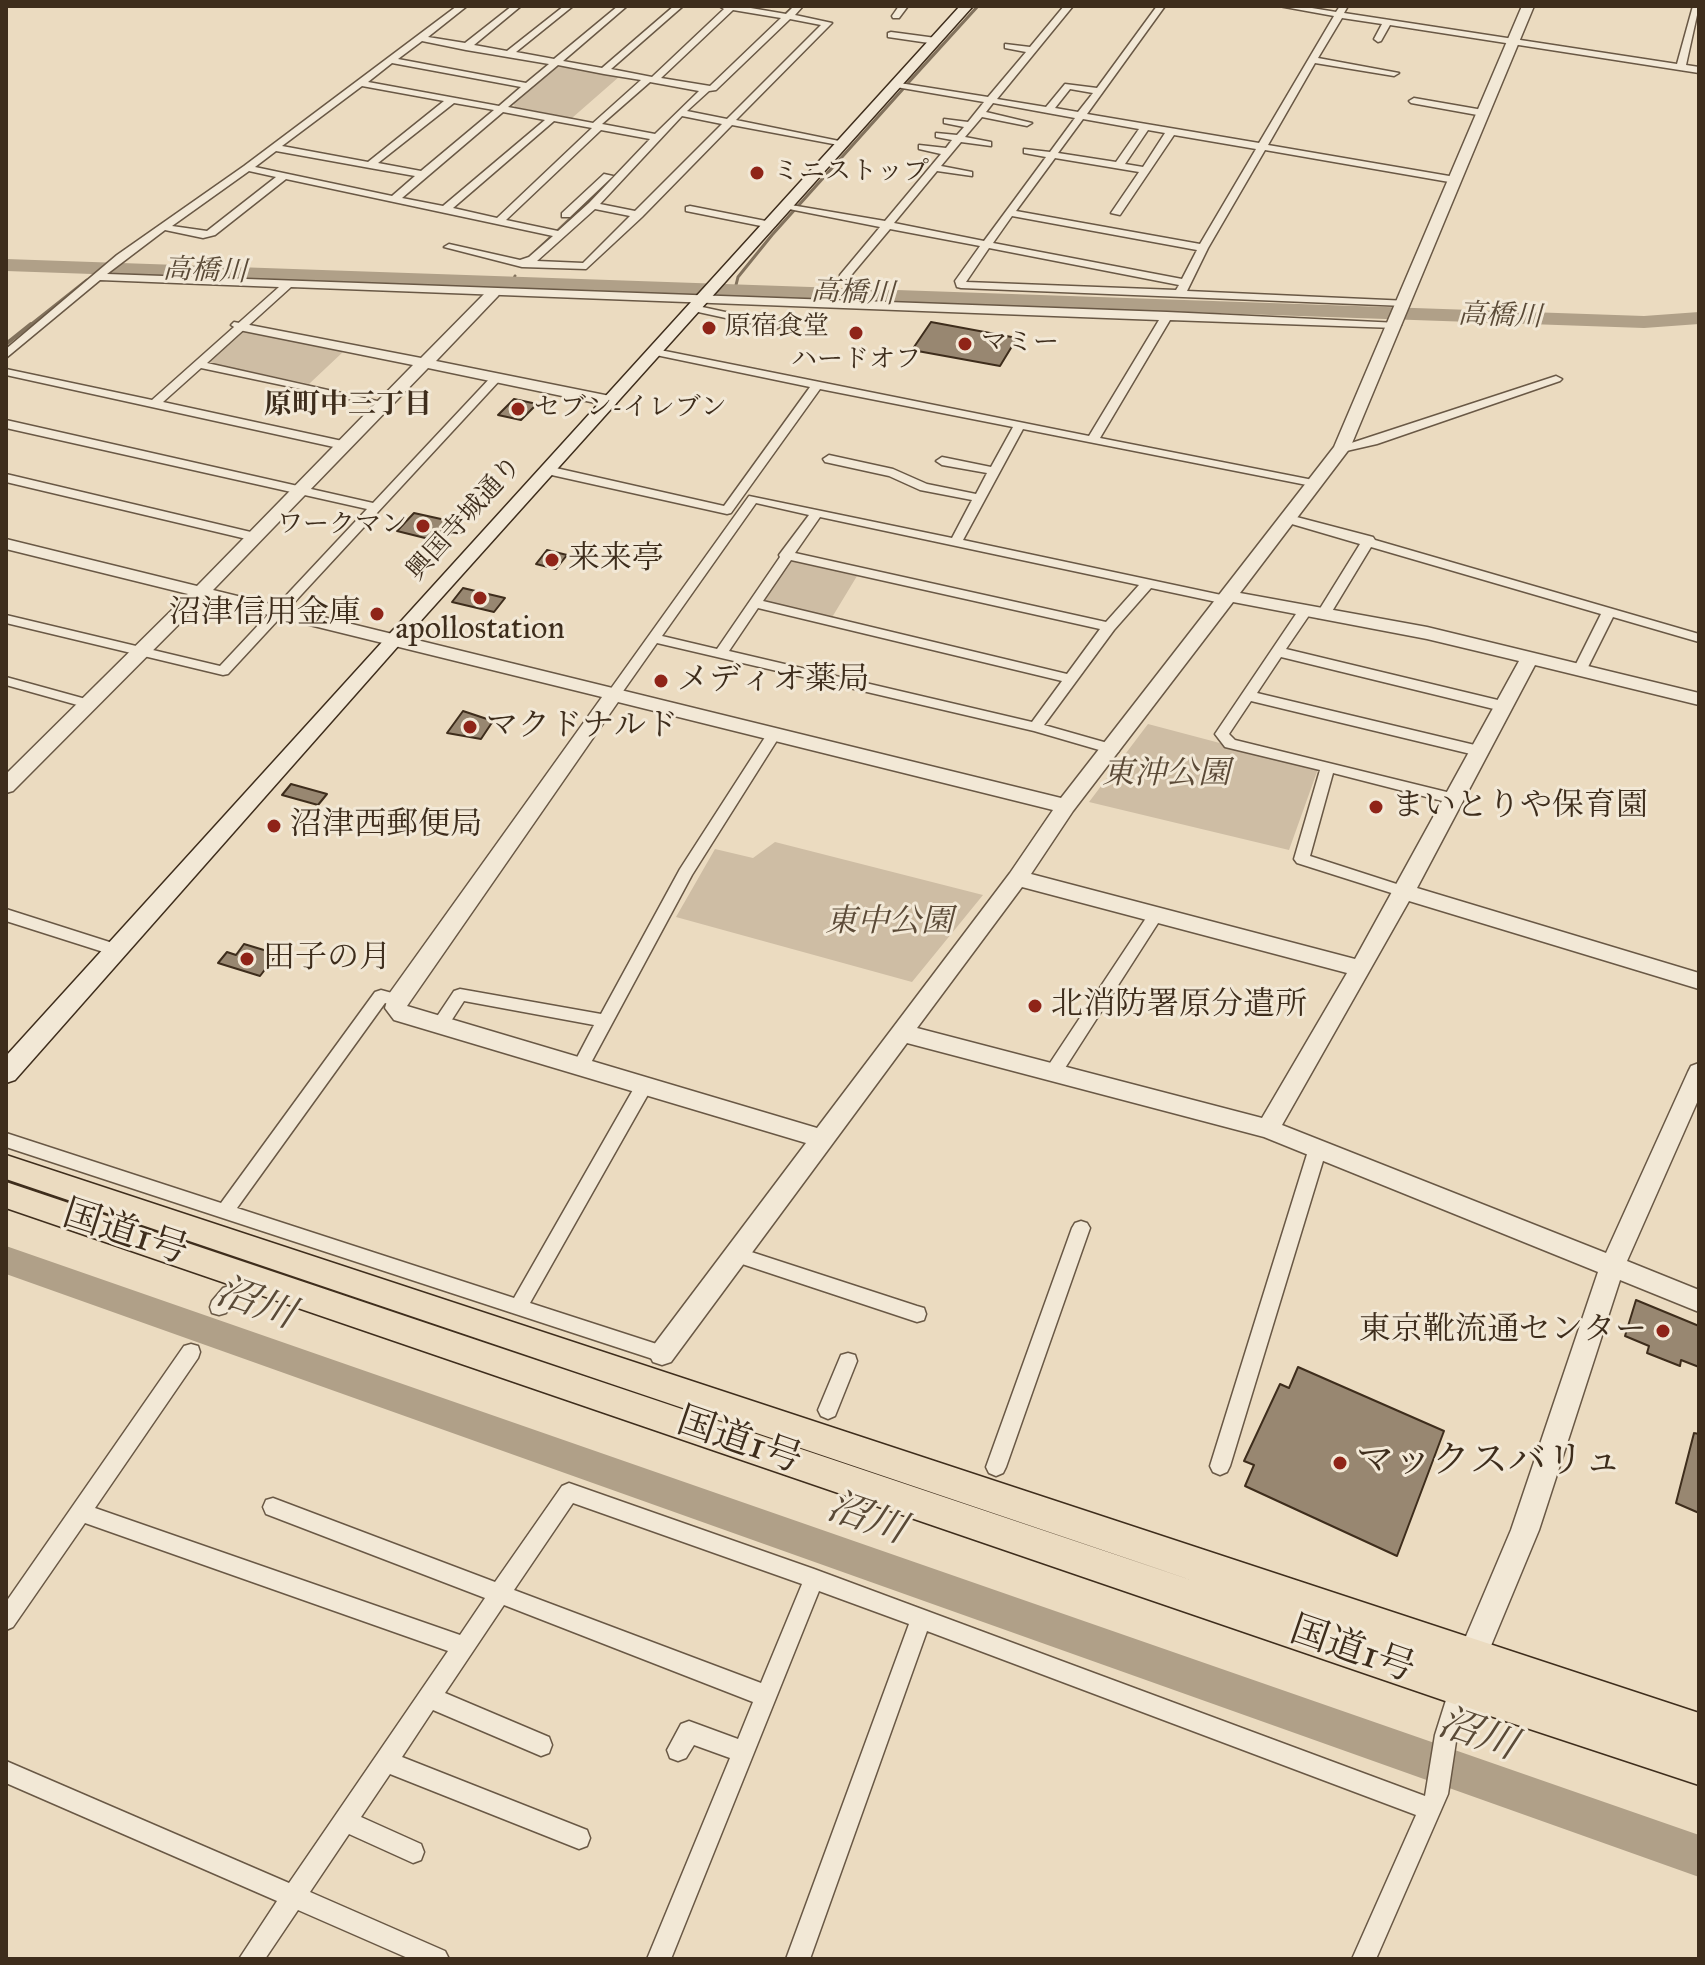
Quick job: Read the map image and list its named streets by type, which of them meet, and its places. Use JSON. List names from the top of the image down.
{
  "streets": {
    "highway": ["国道1号"],
    "main road": ["興国寺城通り"]
  },
  "districts": ["原町中三丁目"],
  "water": ["高橋川", "沼川"],
  "parks": ["東沖公園", "東中公園"],
  "places": [
    "ミニストップ",
    "原宿食堂",
    "ハードオフ",
    "マミー",
    "セブン-イレブン",
    "ワークマン",
    "来来亭",
    "apollostation",
    "沼津信用金庫",
    "メディオ薬局",
    "マクドナルド",
    "まいとりや保育園",
    "沼津西郵便局",
    "田子の月",
    "北消防署原分遣所",
    "東京靴流通センター",
    "マックスバリュ"
  ]
}
